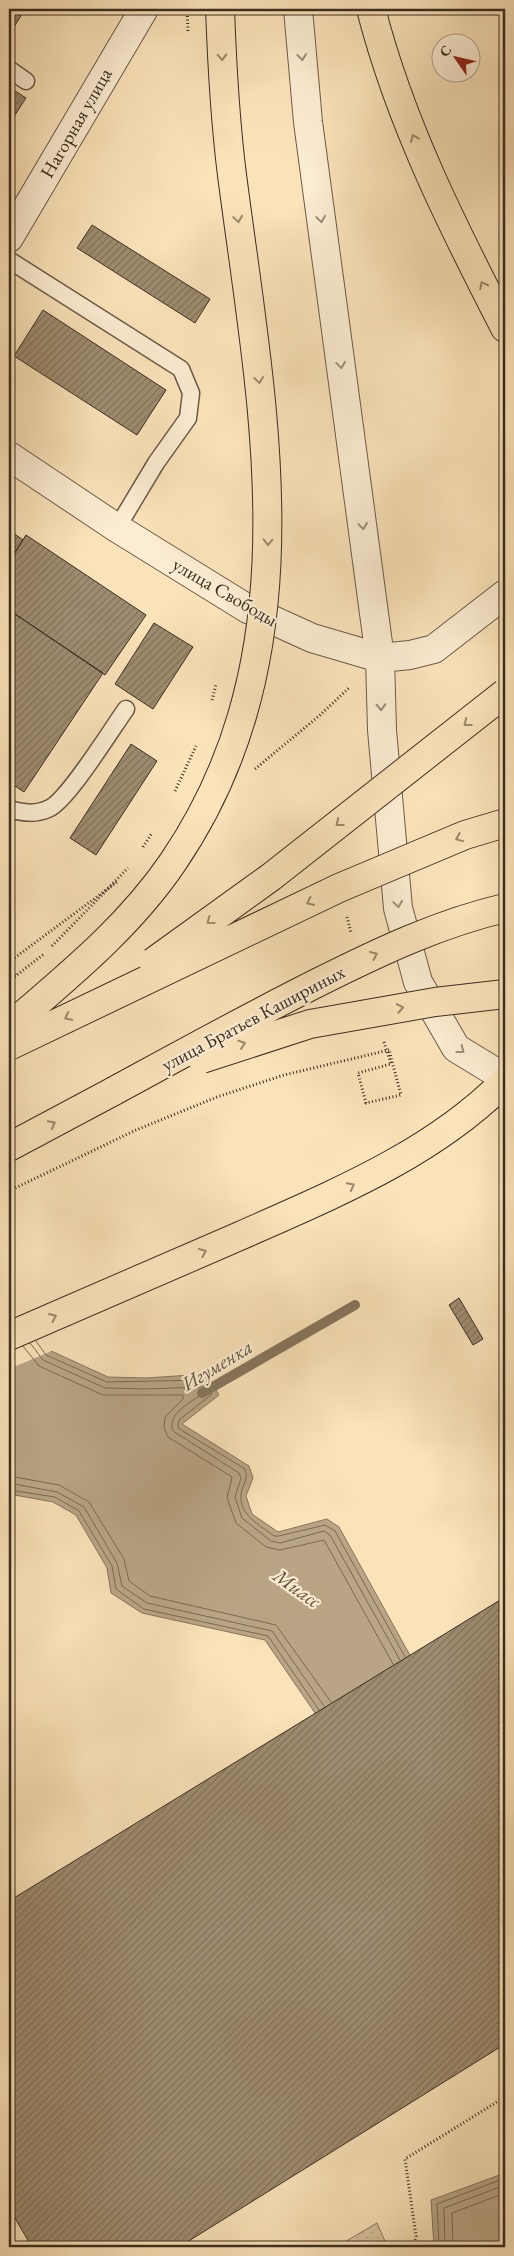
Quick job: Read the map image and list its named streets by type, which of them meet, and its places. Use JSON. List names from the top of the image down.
{
  "streets": {
    "main road": ["улица Братьев Кашириных"],
    "street": ["Нагорная улица", "улица Свободы"]
  },
  "water": ["Игуменка", "Миасс"],
  "north": "top left"
}
